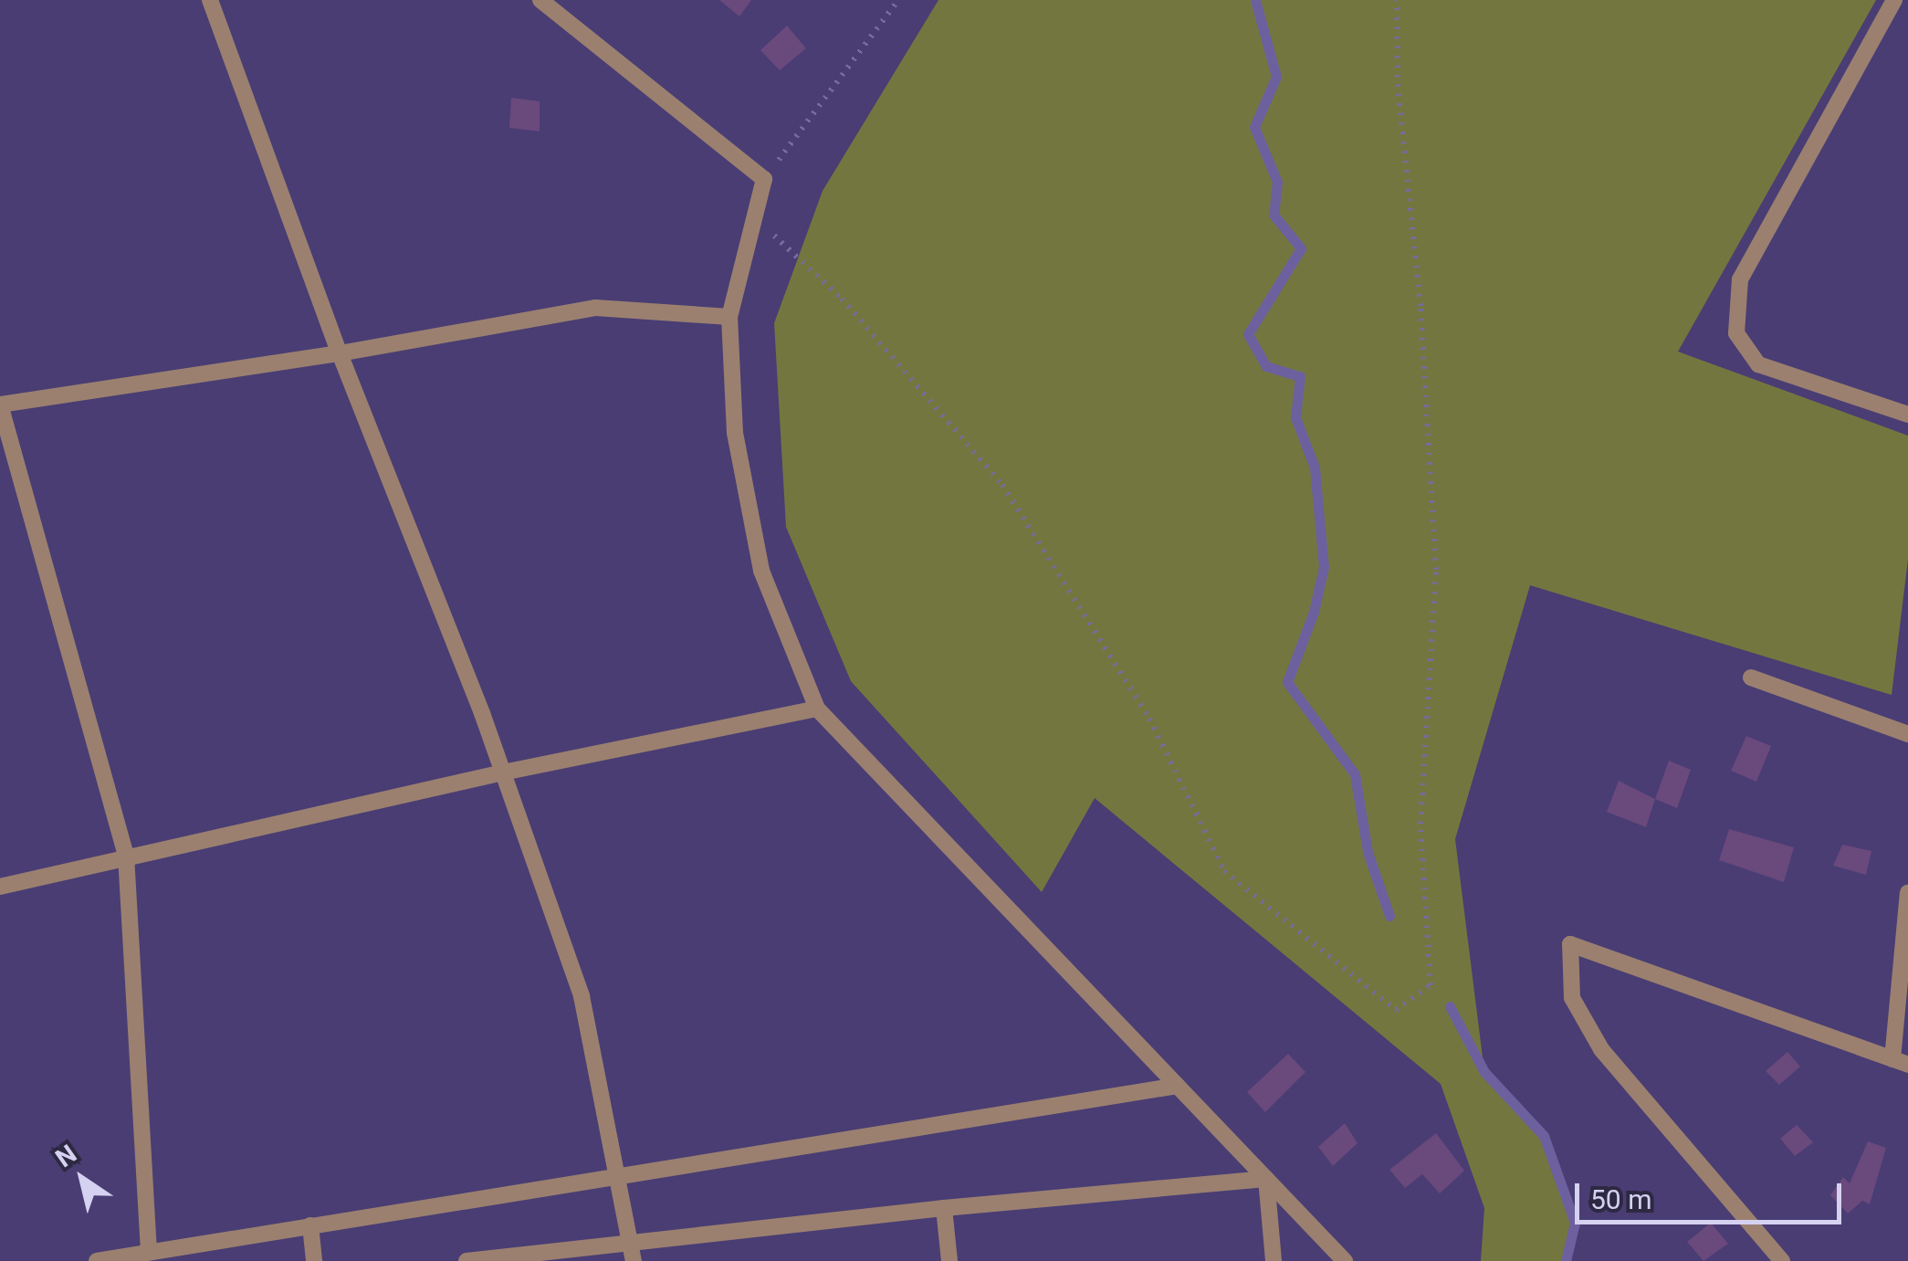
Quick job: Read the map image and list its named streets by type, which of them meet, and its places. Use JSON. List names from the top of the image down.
{
  "scale_bar": "50 m",
  "north": "top left"
}
